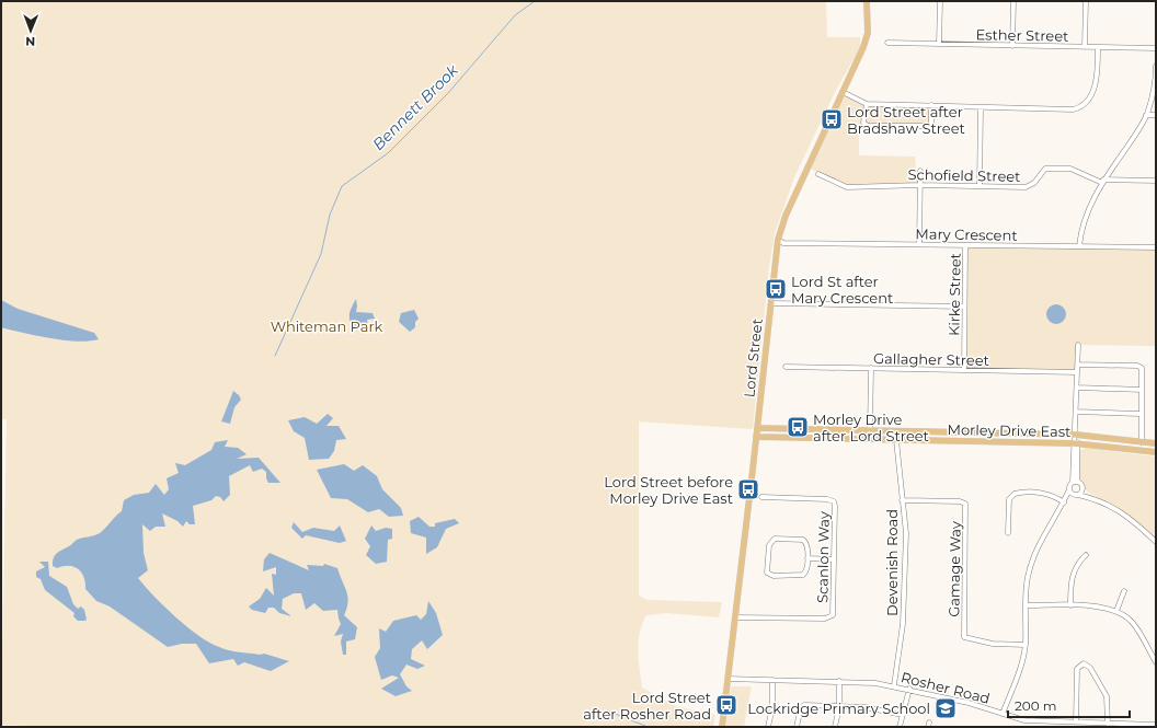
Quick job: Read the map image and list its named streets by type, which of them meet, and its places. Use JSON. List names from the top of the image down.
{
  "streets": {
    "main road": ["Lord Street", "Morley Drive East"],
    "street": [
      "Esther Street",
      "Schofield Street",
      "Mary Crescent",
      "Kirke Street",
      "Gallagher Street",
      "Scanlon Way",
      "Devenish Road",
      "Gamage Way",
      "Rosher Road"
    ]
  },
  "crossings": [
    ["Mary Crescent", "Kirke Street"],
    ["Mary Crescent", "Lord Street"],
    ["Kirke Street", "Gallagher Street"],
    ["Lord Street", "Morley Drive East"],
    ["Lord Street", "Scanlon Way"],
    ["Lord Street", "Rosher Road"],
    ["Morley Drive East", "Devenish Road"],
    ["Devenish Road", "Gamage Way"],
    ["Devenish Road", "Rosher Road"]
  ],
  "water": ["Bennett Brook"],
  "parks": ["Whiteman Park"],
  "places": {
    "bus stop": [
      "Lord Street after Bradshaw Street",
      "Lord St after Mary Crescent",
      "Morley Drive after Lord Street",
      "Lord Street before Morley Drive East",
      "Lord Street after Rosher Road"
    ],
    "school or university": ["Lockridge Primary School"]
  },
  "scale_bar": "200 m",
  "north": "bottom"
}
